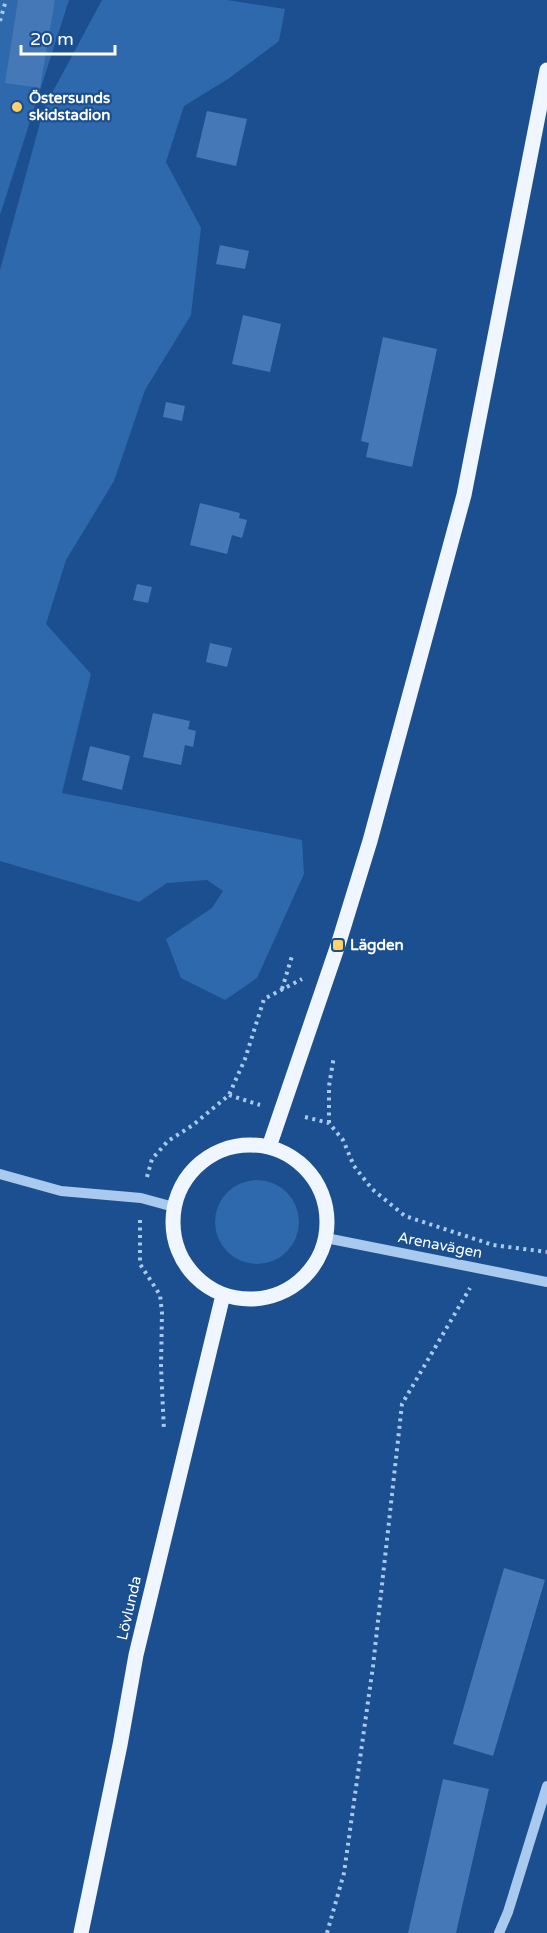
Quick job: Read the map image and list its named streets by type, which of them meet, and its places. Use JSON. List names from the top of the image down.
{
  "streets": {
    "main road": ["Lövlunda"],
    "street": ["Arenavägen"]
  },
  "crossings": [
    ["Arenavägen", "Lövlunda"]
  ],
  "places": {
    "other": ["Östersunds skidstadion"],
    "transit": ["Lägden"]
  },
  "scale_bar": "20 m"
}
